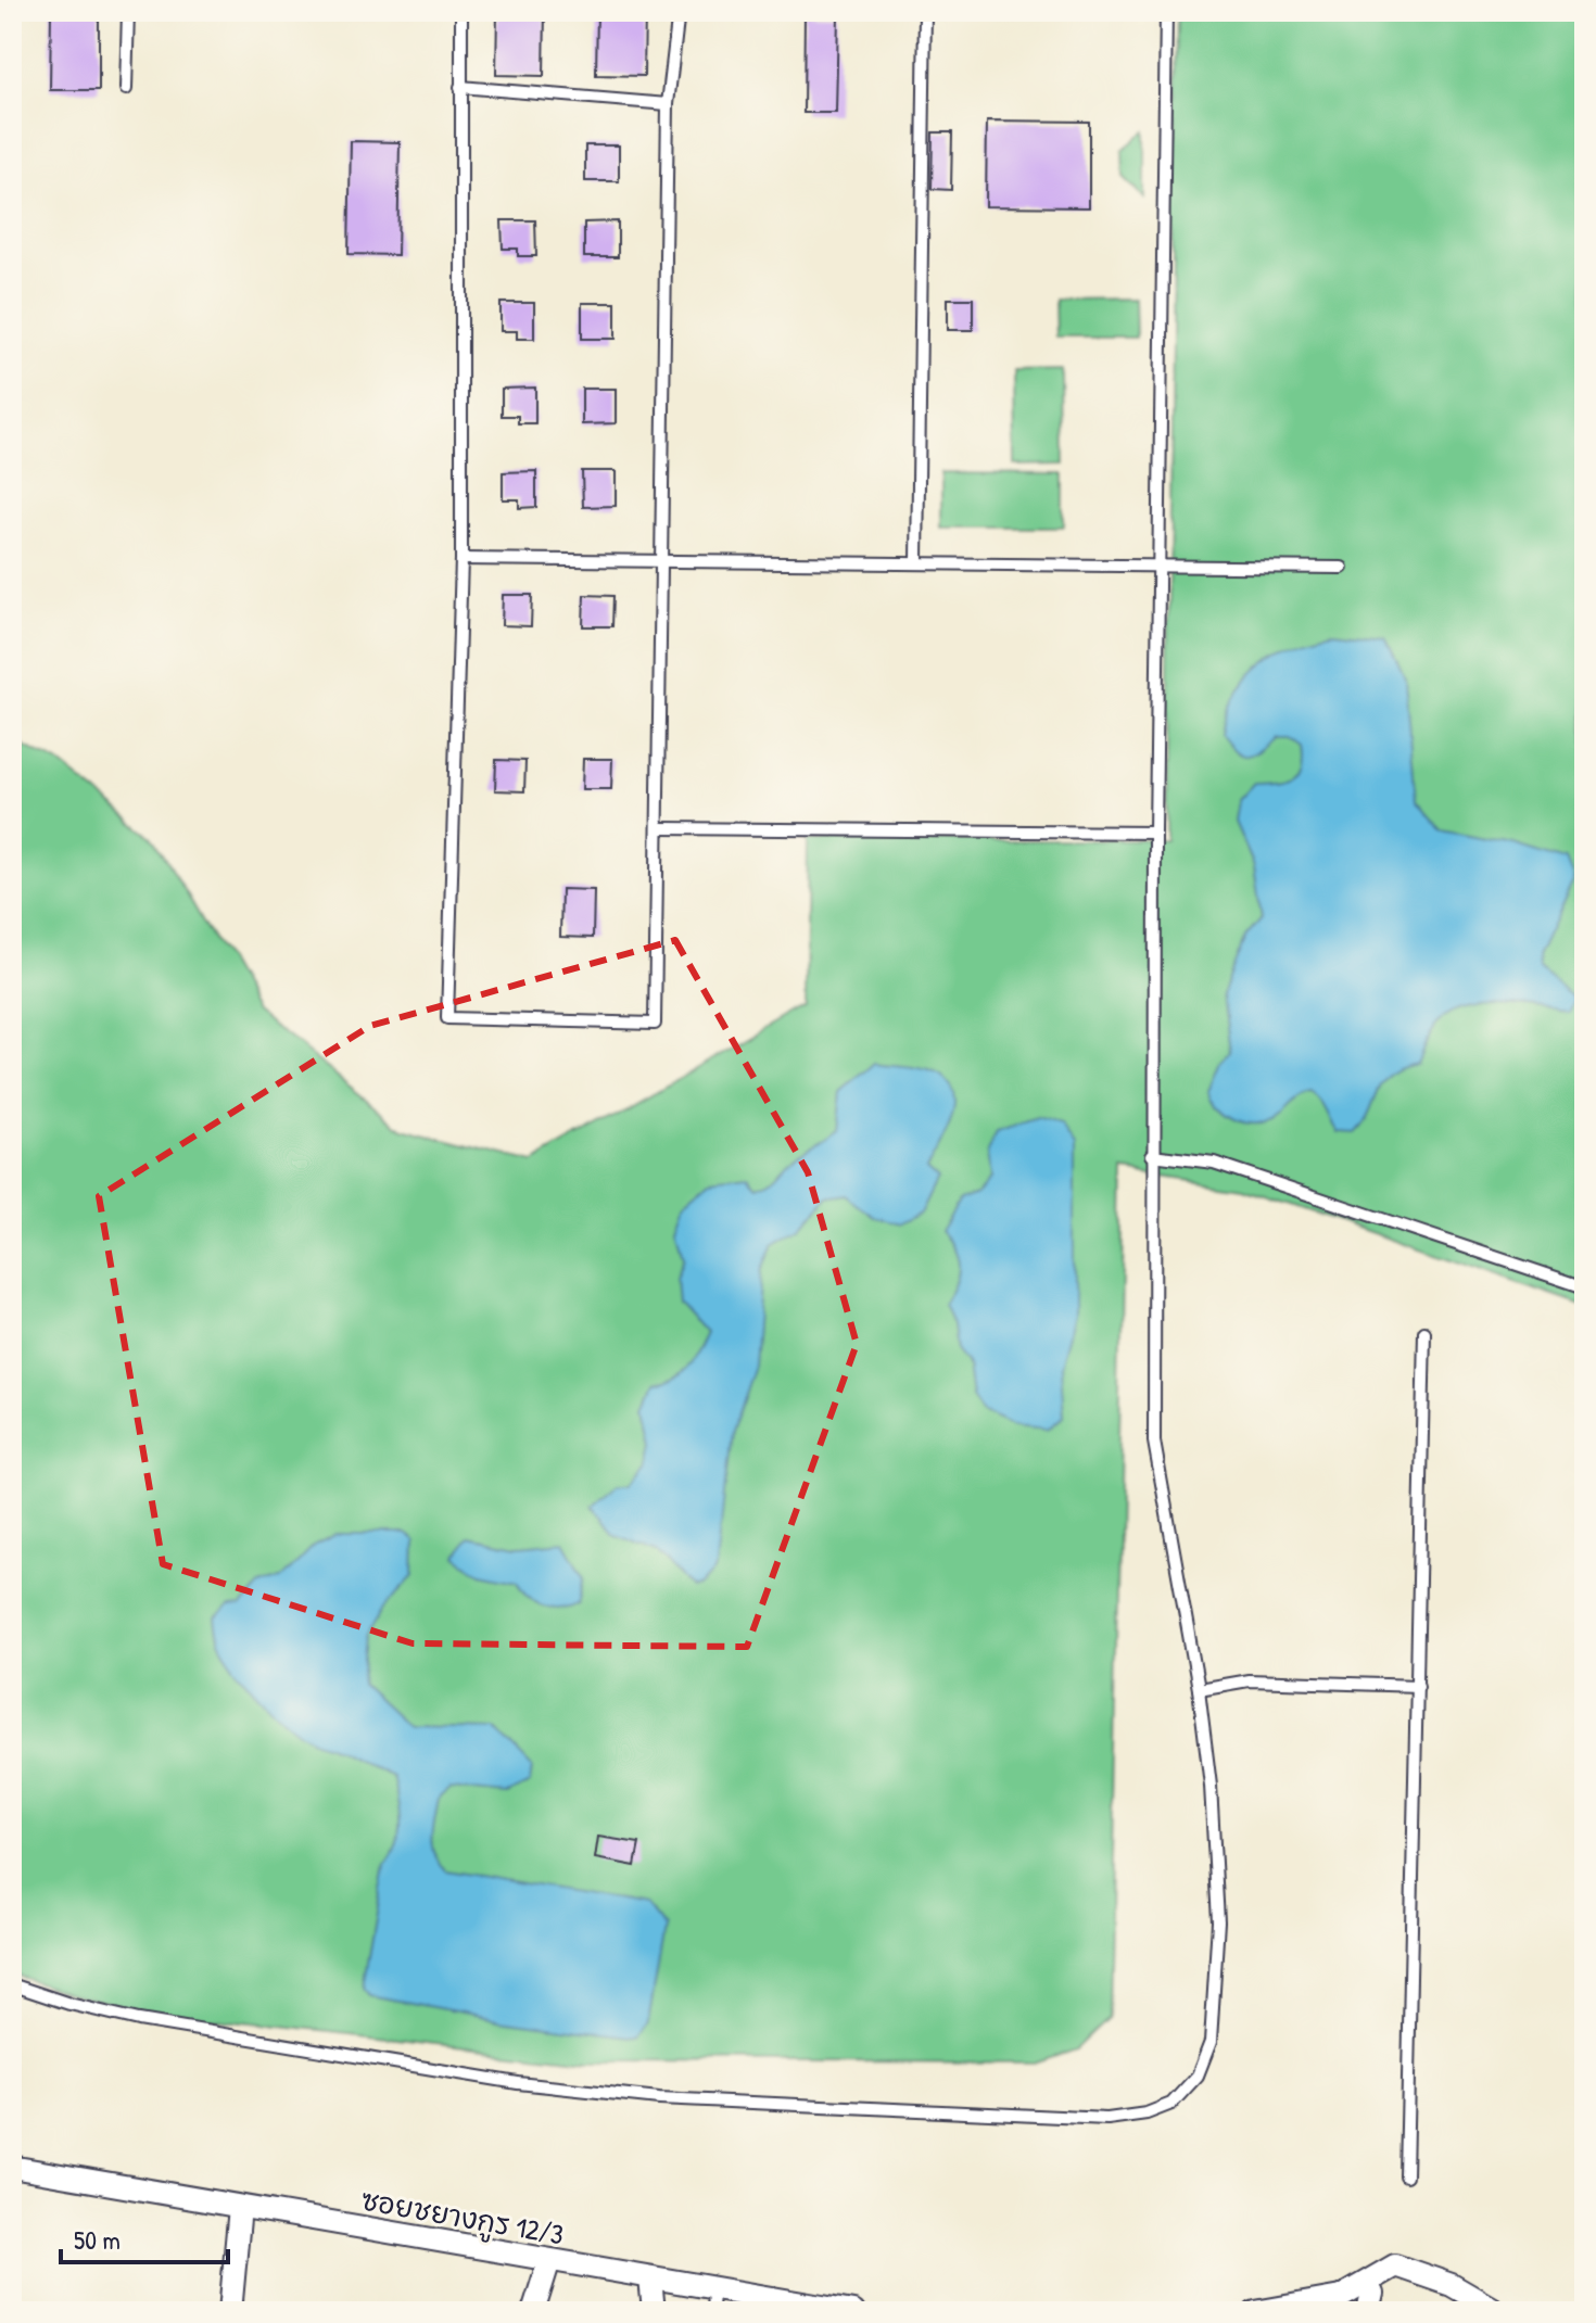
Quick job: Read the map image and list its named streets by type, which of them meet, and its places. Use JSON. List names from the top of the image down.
{
  "streets": {
    "street": ["ซอยชยางกูร 12/3"]
  },
  "scale_bar": "50 m"
}
